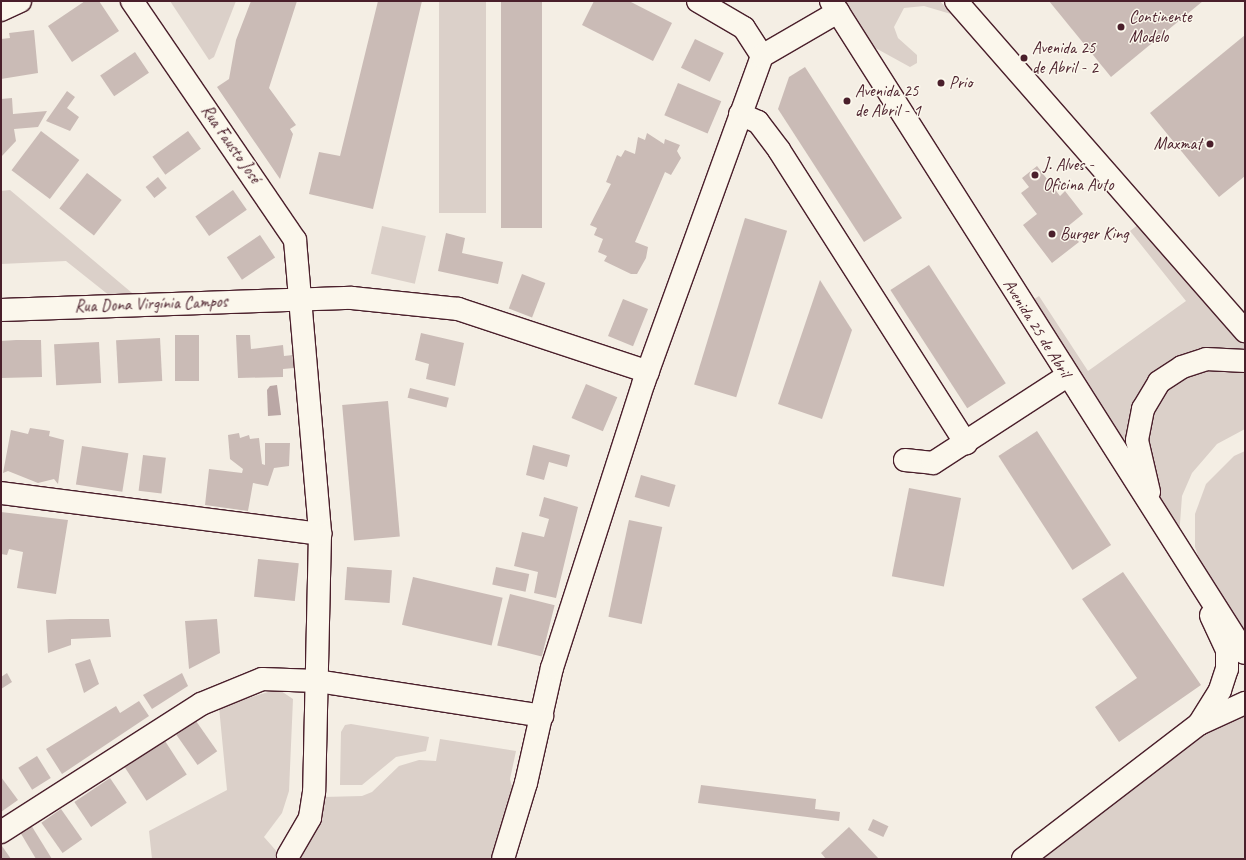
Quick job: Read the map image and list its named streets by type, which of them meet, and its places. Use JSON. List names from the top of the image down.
{
  "streets": {
    "street": ["Rua Fausto José", "Rua Dona Virgínia Campos", "Avenida 25 de Abril"]
  },
  "crossings": [
    ["Rua Fausto José", "Rua Dona Virgínia Campos"]
  ],
  "places": [
    "Continente Modelo",
    "Avenida 25 de Abril - 2",
    "Prio",
    "Avenida 25 de Abril - 1",
    "Maxmat",
    "J. Alves - Oficina Auto",
    "Burger King"
  ]
}
